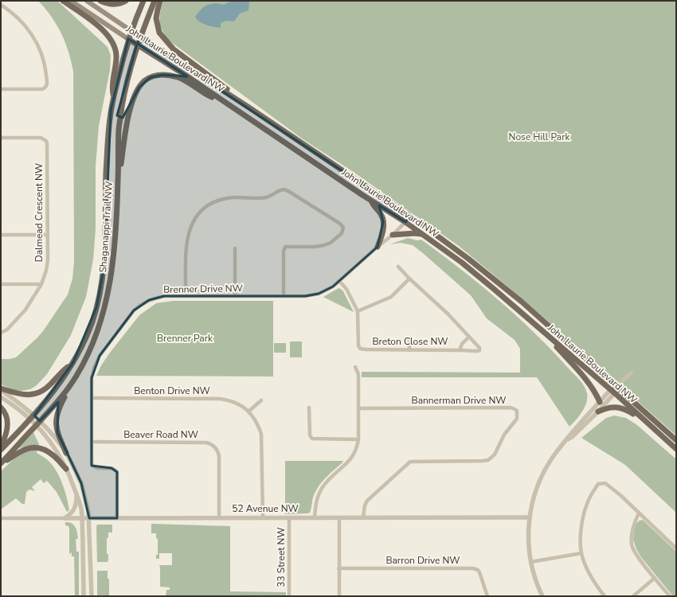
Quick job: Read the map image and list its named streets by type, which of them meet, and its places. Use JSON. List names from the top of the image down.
{
  "streets": {
    "main road": ["John Laurie Boulevard NW", "Shaganappi Trail NW"],
    "street": [
      "Dalmead Crescent NW",
      "Brenner Drive NW",
      "Breton Close NW",
      "Benton Drive NW",
      "Bannerman Drive NW",
      "Beaver Road NW",
      "52 Avenue NW",
      "33 Street NW",
      "Barron Drive NW"
    ]
  },
  "crossings": [
    ["John Laurie Boulevard NW", "Shaganappi Trail NW"],
    ["John Laurie Boulevard NW", "Brenner Drive NW"],
    ["Brenner Drive NW", "Breton Close NW"],
    ["Brenner Drive NW", "Benton Drive NW"],
    ["Brenner Drive NW", "Beaver Road NW"],
    ["Brenner Drive NW", "52 Avenue NW"],
    ["Benton Drive NW", "52 Avenue NW"],
    ["Bannerman Drive NW", "52 Avenue NW"],
    ["Beaver Road NW", "52 Avenue NW"],
    ["52 Avenue NW", "33 Street NW"]
  ],
  "parks": ["Nose Hill Park", "Brenner Park"]
}
